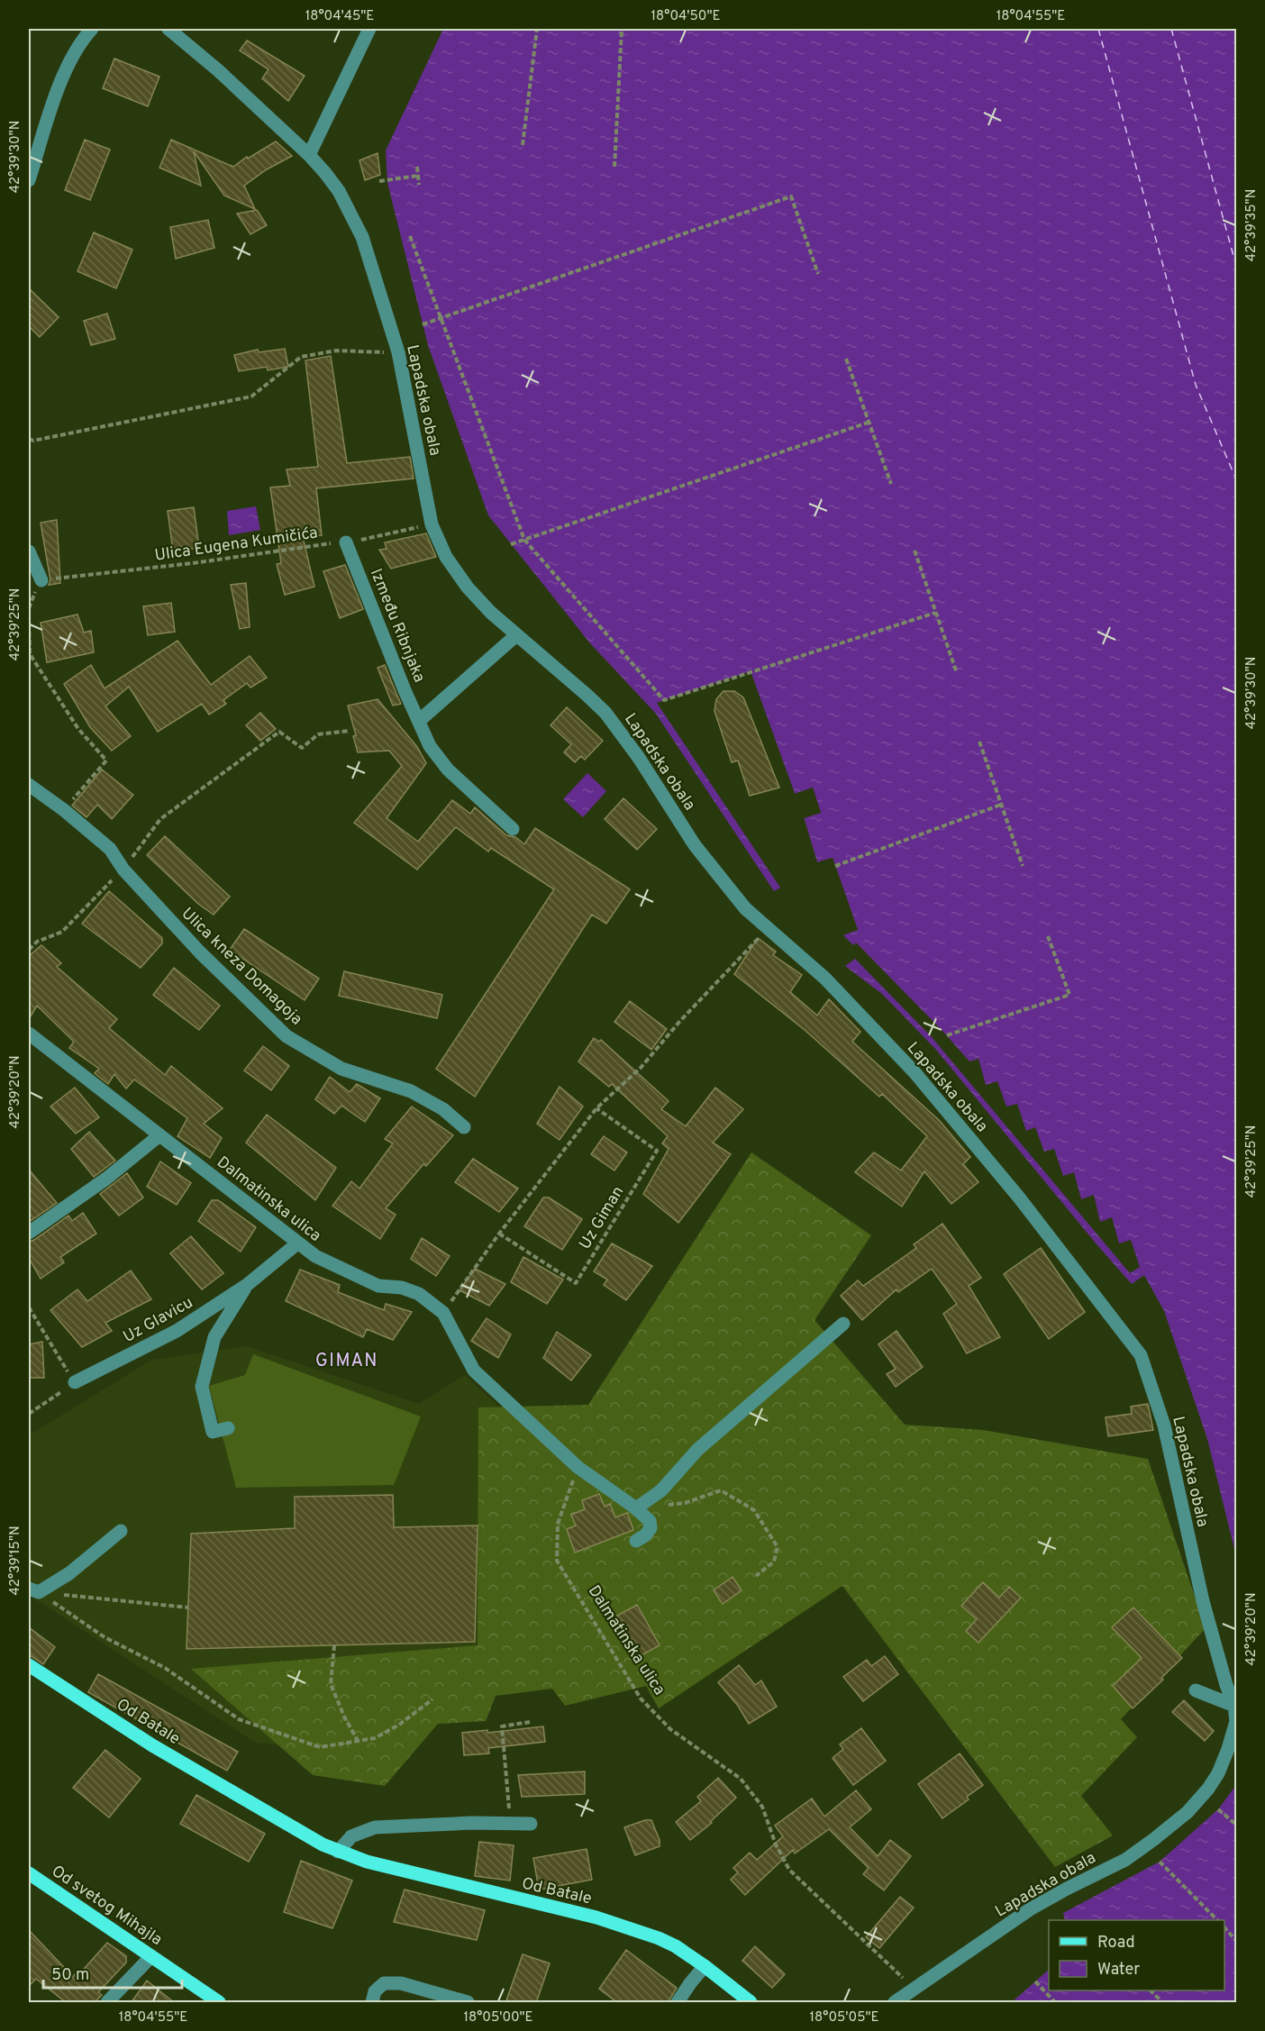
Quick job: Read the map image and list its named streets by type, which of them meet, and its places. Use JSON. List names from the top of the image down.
{
  "streets": {
    "main road": ["Od Batale", "Od svetog Mihajla"],
    "street": [
      "Lapadska obala",
      "Između Ribnjaka",
      "Ulica kneza Domagoja",
      "Dalmatinska ulica",
      "Uz Glavicu"
    ],
    "path": ["Ulica Eugena Kumičića", "Uz Giman"]
  },
  "crossings": [
    ["Lapadska obala", "Ulica Eugena Kumičića"],
    ["Lapadska obala", "Dalmatinska ulica"],
    ["Ulica Eugena Kumičića", "Između Ribnjaka"],
    ["Dalmatinska ulica", "Uz Glavicu"]
  ],
  "districts": ["GIMAN"],
  "legend": ["Road", "Water"],
  "scale_bar": "50 m",
  "coordinates": [
    "18°04'45\"E",
    "18°04'50\"E",
    "18°04'55\"E",
    "42°39'30\"N",
    "42°39'35\"N",
    "42°39'25\"N",
    "42°39'20\"N",
    "42°39'15\"N",
    "18°05'00\"E",
    "18°05'05\"E"
  ]
}
